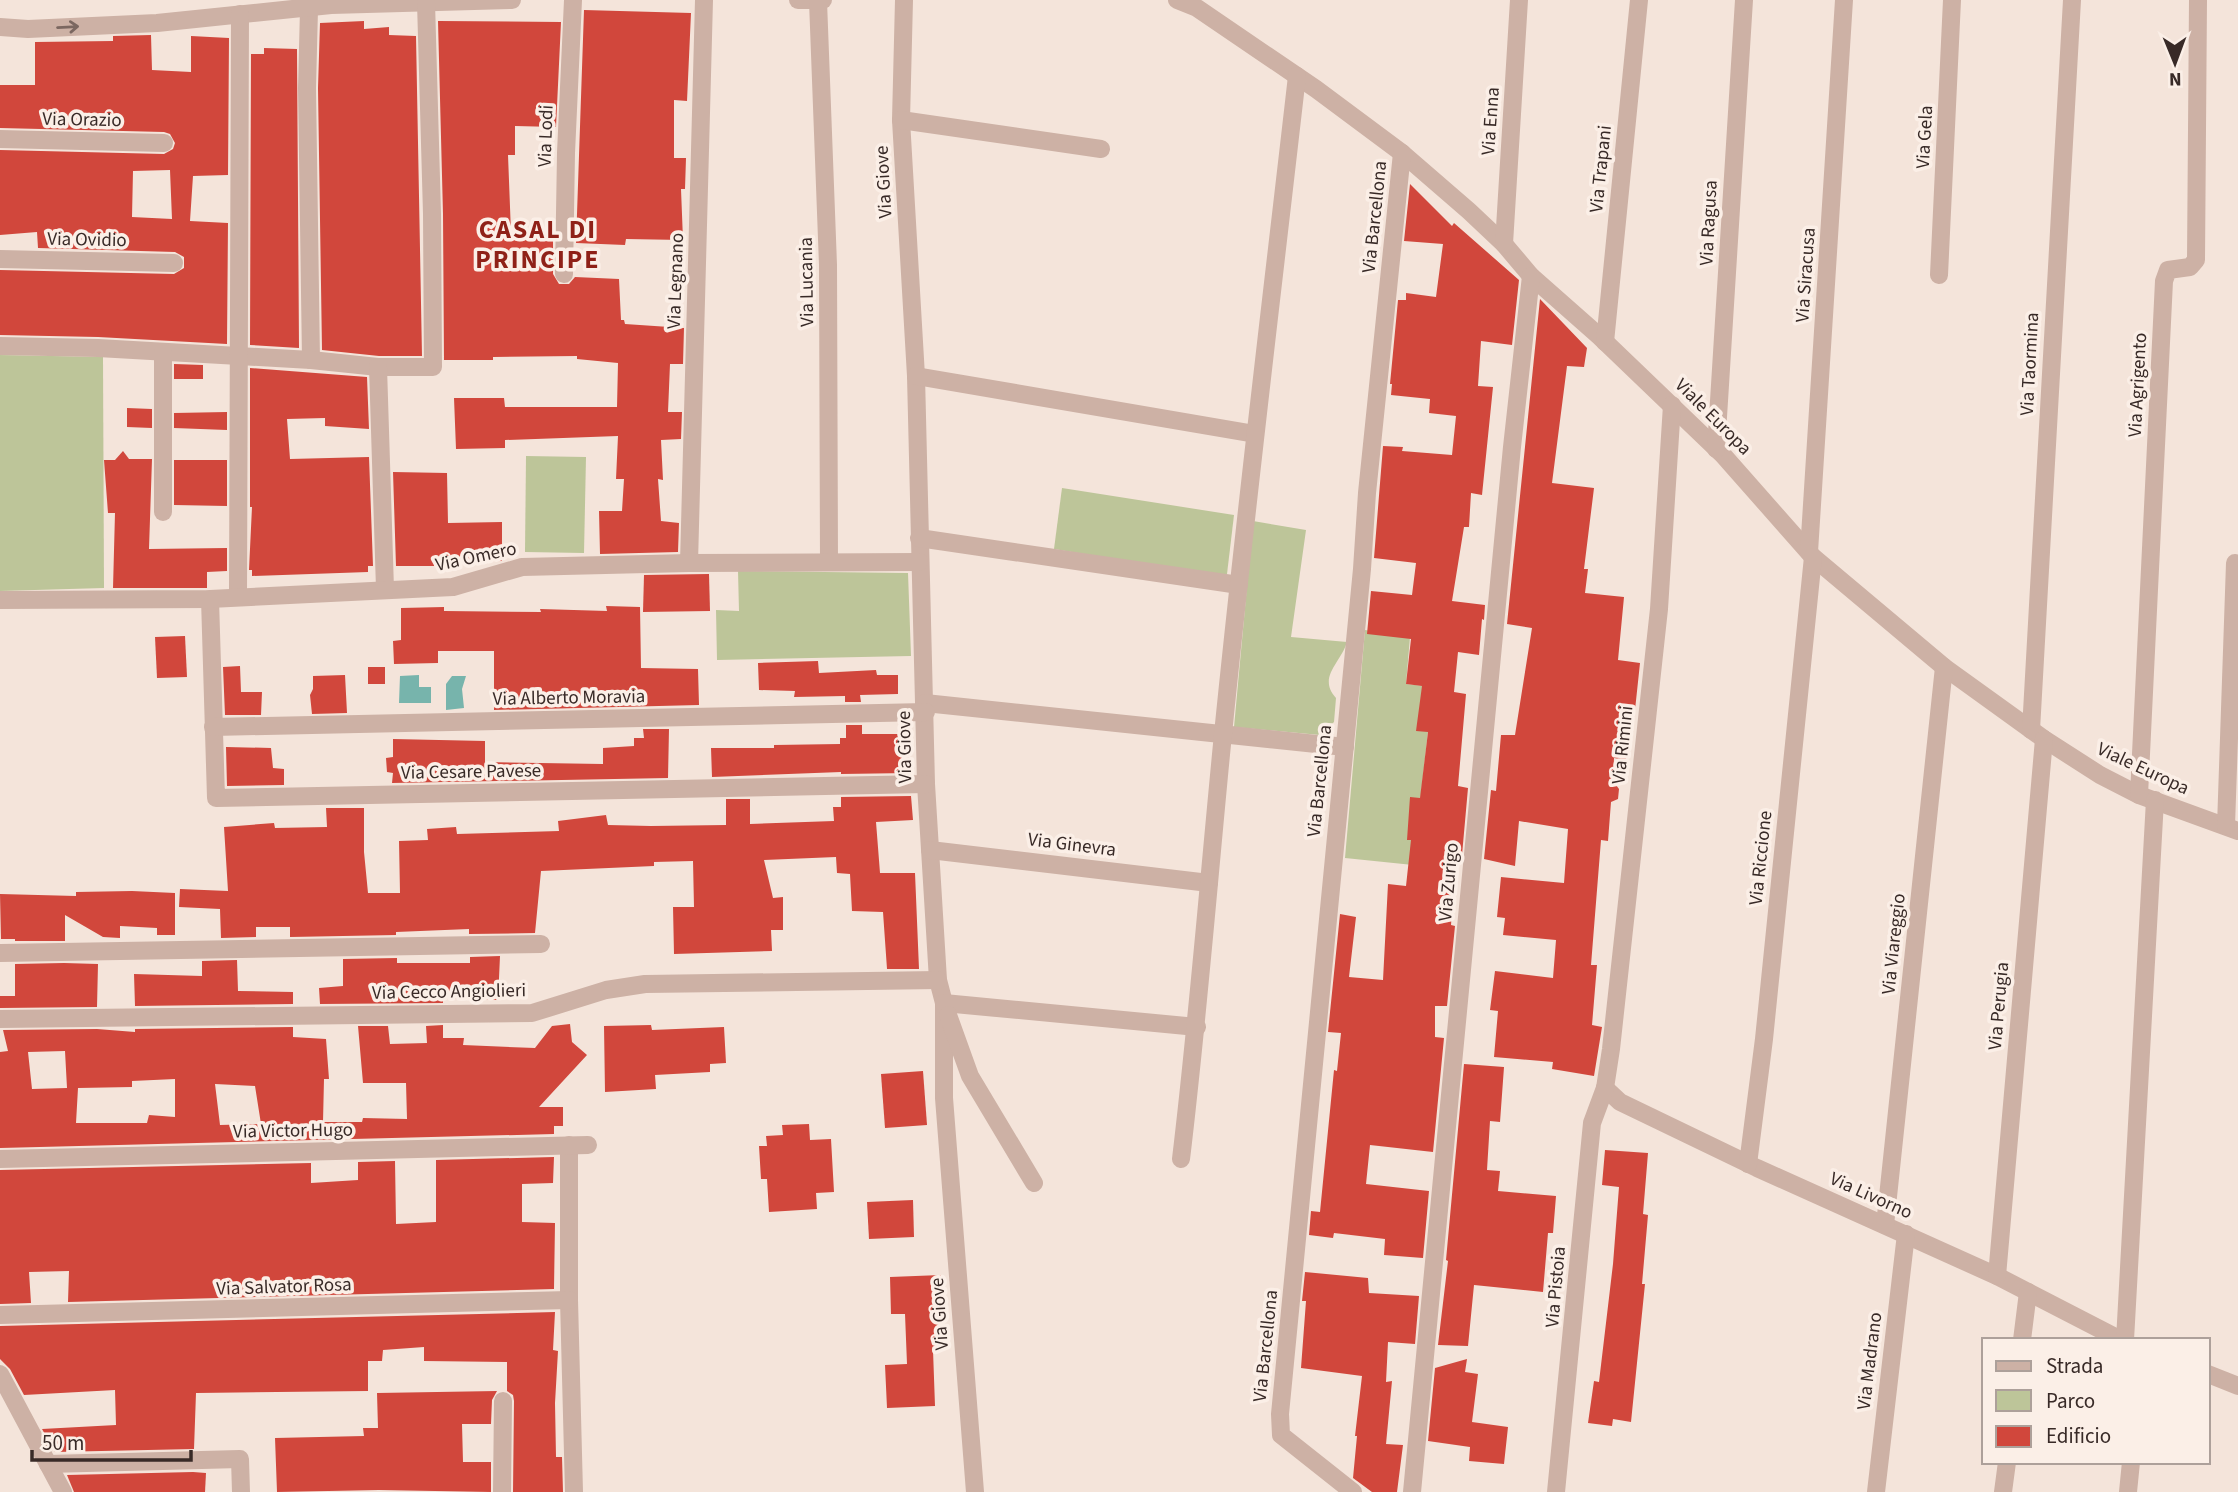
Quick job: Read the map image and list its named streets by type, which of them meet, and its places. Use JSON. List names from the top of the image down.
{
  "streets": {
    "street": [
      "Via Orazio",
      "Via Enna",
      "Via Lodi",
      "Via Gela",
      "Via Trapani",
      "Via Giove",
      "Via Barcellona",
      "Via Ragusa",
      "Via Ovidio",
      "Via Siracusa",
      "Via Legnano",
      "Via Lucania",
      "Via Taormina",
      "Via Agrigento",
      "Viale Europa",
      "Via Omero",
      "Via Alberto Moravia",
      "Via Rimini",
      "Via Cesare Pavese",
      "Via Ginevra",
      "Via Riccione",
      "Via Zurigo",
      "Via Viareggio",
      "Via Cecco Angiolieri",
      "Via Perugia",
      "Via Victor Hugo",
      "Via Livorno",
      "Via Salvator Rosa",
      "Via Pistoia",
      "Via Madrano"
    ]
  },
  "crossings": [
    ["Via Enna", "Viale Europa"],
    ["Via Trapani", "Viale Europa"],
    ["Via Giove", "Via Omero"],
    ["Via Giove", "Via Alberto Moravia"],
    ["Via Giove", "Via Cesare Pavese"],
    ["Via Giove", "Via Ginevra"],
    ["Via Giove", "Via Cecco Angiolieri"],
    ["Via Barcellona", "Viale Europa"],
    ["Via Barcellona", "Via Alberto Moravia"],
    ["Via Ragusa", "Viale Europa"],
    ["Via Siracusa", "Viale Europa"],
    ["Via Siracusa", "Via Riccione"],
    ["Via Legnano", "Via Omero"],
    ["Via Lucania", "Via Omero"],
    ["Via Taormina", "Viale Europa"],
    ["Via Taormina", "Via Perugia"],
    ["Via Agrigento", "Viale Europa"],
    ["Viale Europa", "Via Rimini"],
    ["Viale Europa", "Via Riccione"],
    ["Viale Europa", "Via Zurigo"],
    ["Viale Europa", "Via Viareggio"],
    ["Viale Europa", "Via Perugia"],
    ["Via Omero", "Via Cesare Pavese"],
    ["Via Alberto Moravia", "Via Cesare Pavese"],
    ["Via Rimini", "Via Livorno"],
    ["Via Rimini", "Via Pistoia"],
    ["Via Riccione", "Via Livorno"],
    ["Via Viareggio", "Via Livorno"],
    ["Via Perugia", "Via Livorno"],
    ["Via Livorno", "Via Pistoia"],
    ["Via Livorno", "Via Madrano"]
  ],
  "districts": ["CASAL DI PRINCIPE"],
  "legend": ["Strada", "Parco", "Edificio"],
  "scale_bar": "50 m",
  "north": "bottom"
}
